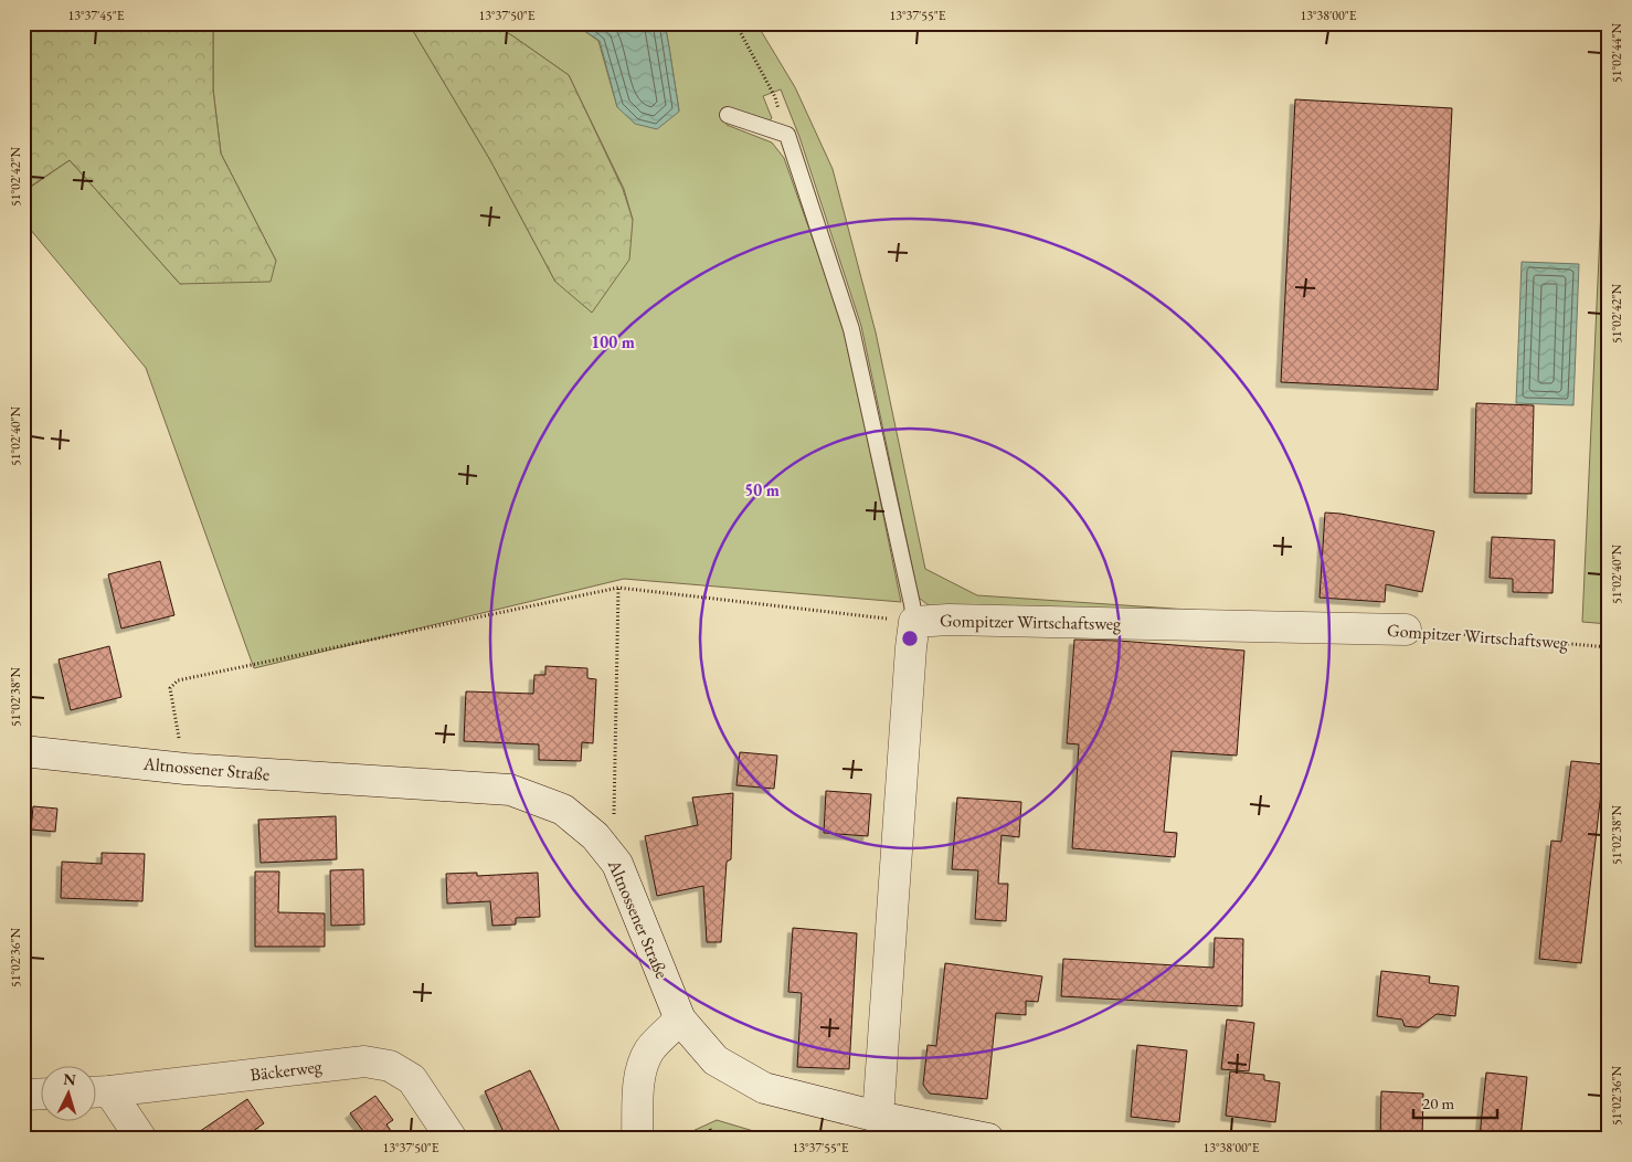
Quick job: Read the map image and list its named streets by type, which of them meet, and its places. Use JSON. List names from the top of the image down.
{
  "streets": {
    "street": ["Gompitzer Wirtschaftsweg", "Altnossener Straße", "Bäckerweg"]
  },
  "crossings": [
    ["Gompitzer Wirtschaftsweg", "Altnossener Straße"]
  ],
  "scale_bar": "20 m",
  "north": "top",
  "coordinates": [
    "13°37'45\"E",
    "13°37'50\"E",
    "13°37'55\"E",
    "13°38'00\"E",
    "51°02'44\"N",
    "51°02'42\"N",
    "51°02'40\"N",
    "51°02'38\"N",
    "51°02'36\"N"
  ],
  "rings": ["100 m", "50 m"]
}
